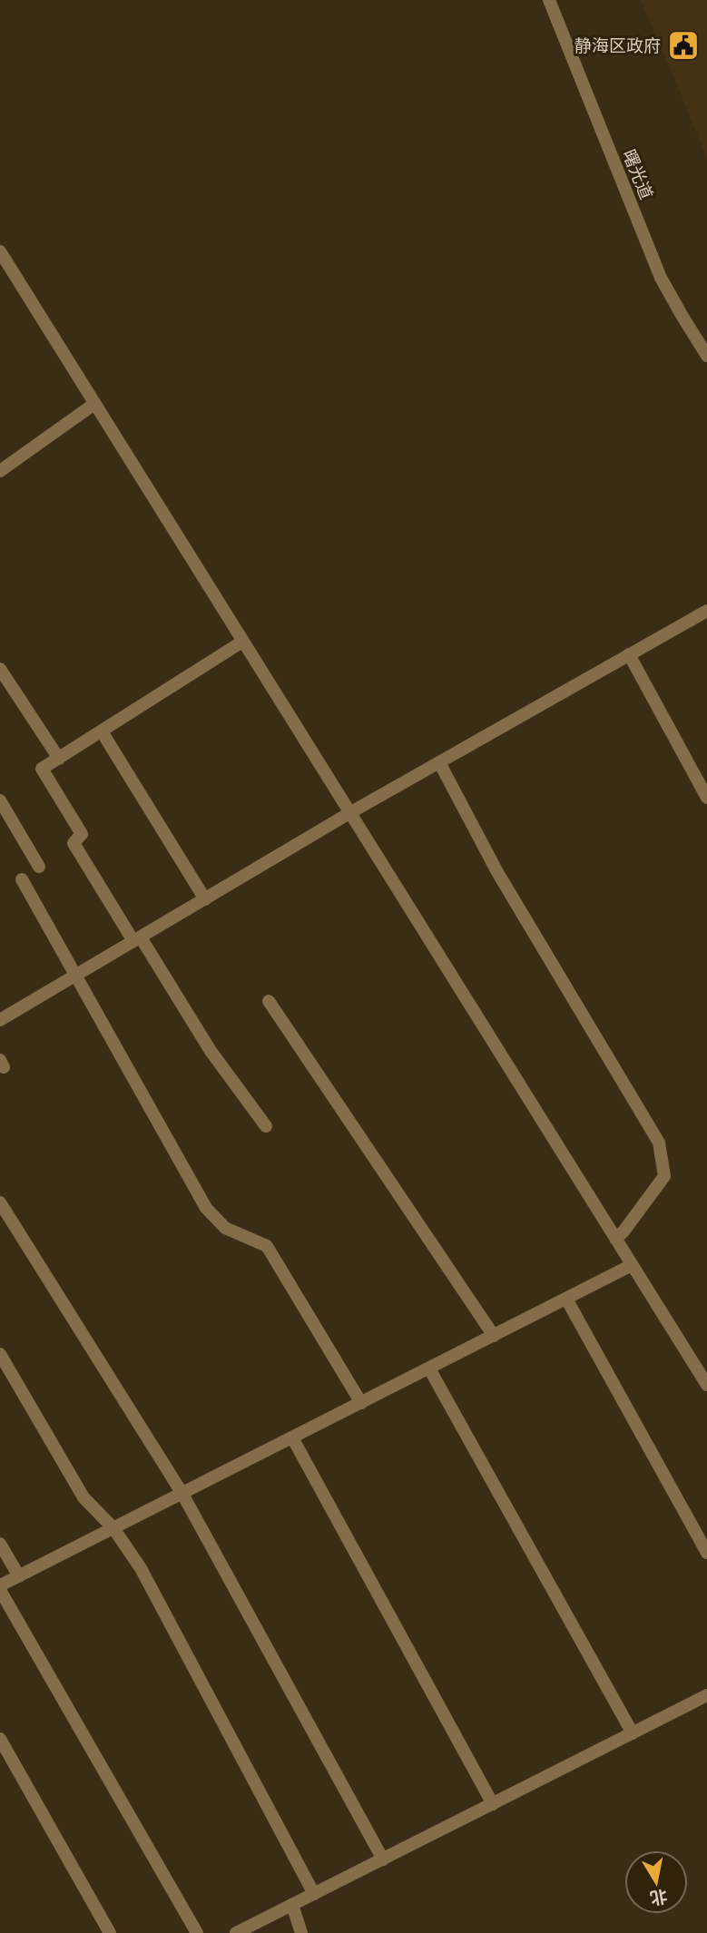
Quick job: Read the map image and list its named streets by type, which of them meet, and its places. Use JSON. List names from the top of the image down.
{
  "streets": {
    "street": ["曙光道"]
  },
  "places": {
    "public building": ["静海区政府"]
  },
  "north": "bottom"
}
